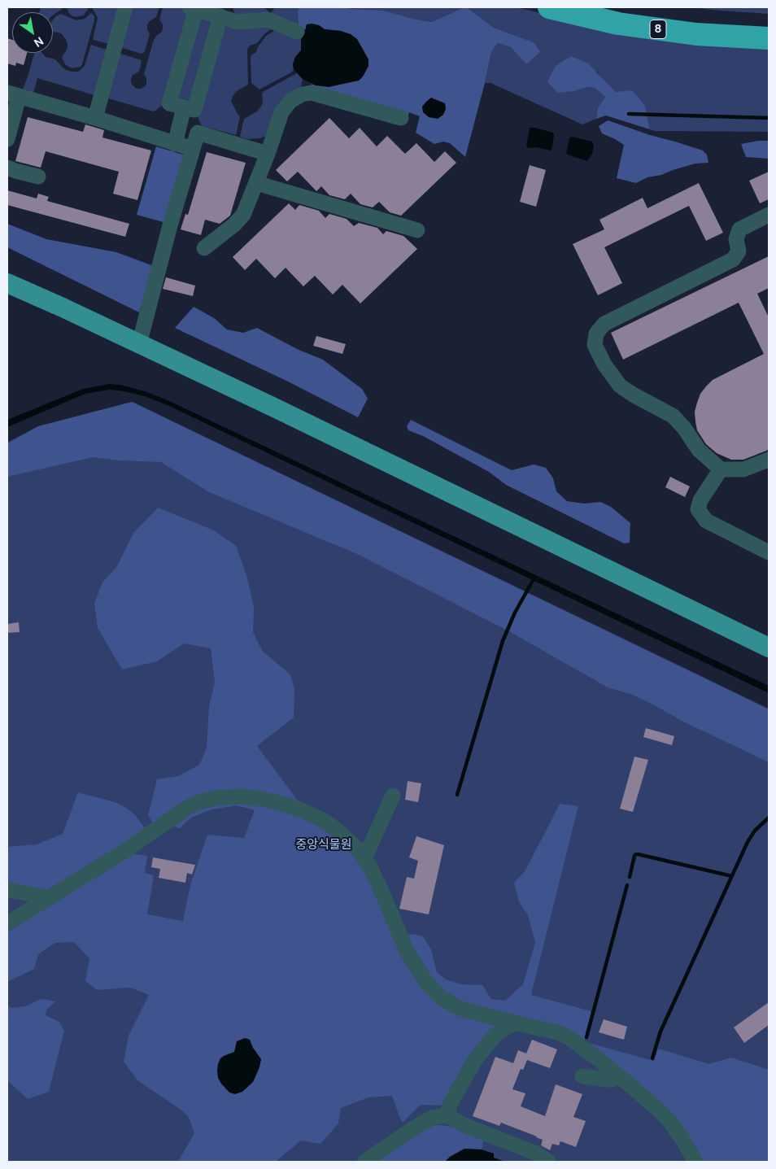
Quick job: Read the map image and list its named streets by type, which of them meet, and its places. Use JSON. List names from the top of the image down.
{
  "streets": {
    "highway": ["8"]
  },
  "parks": ["중앙식물원"],
  "north": "bottom right"
}
